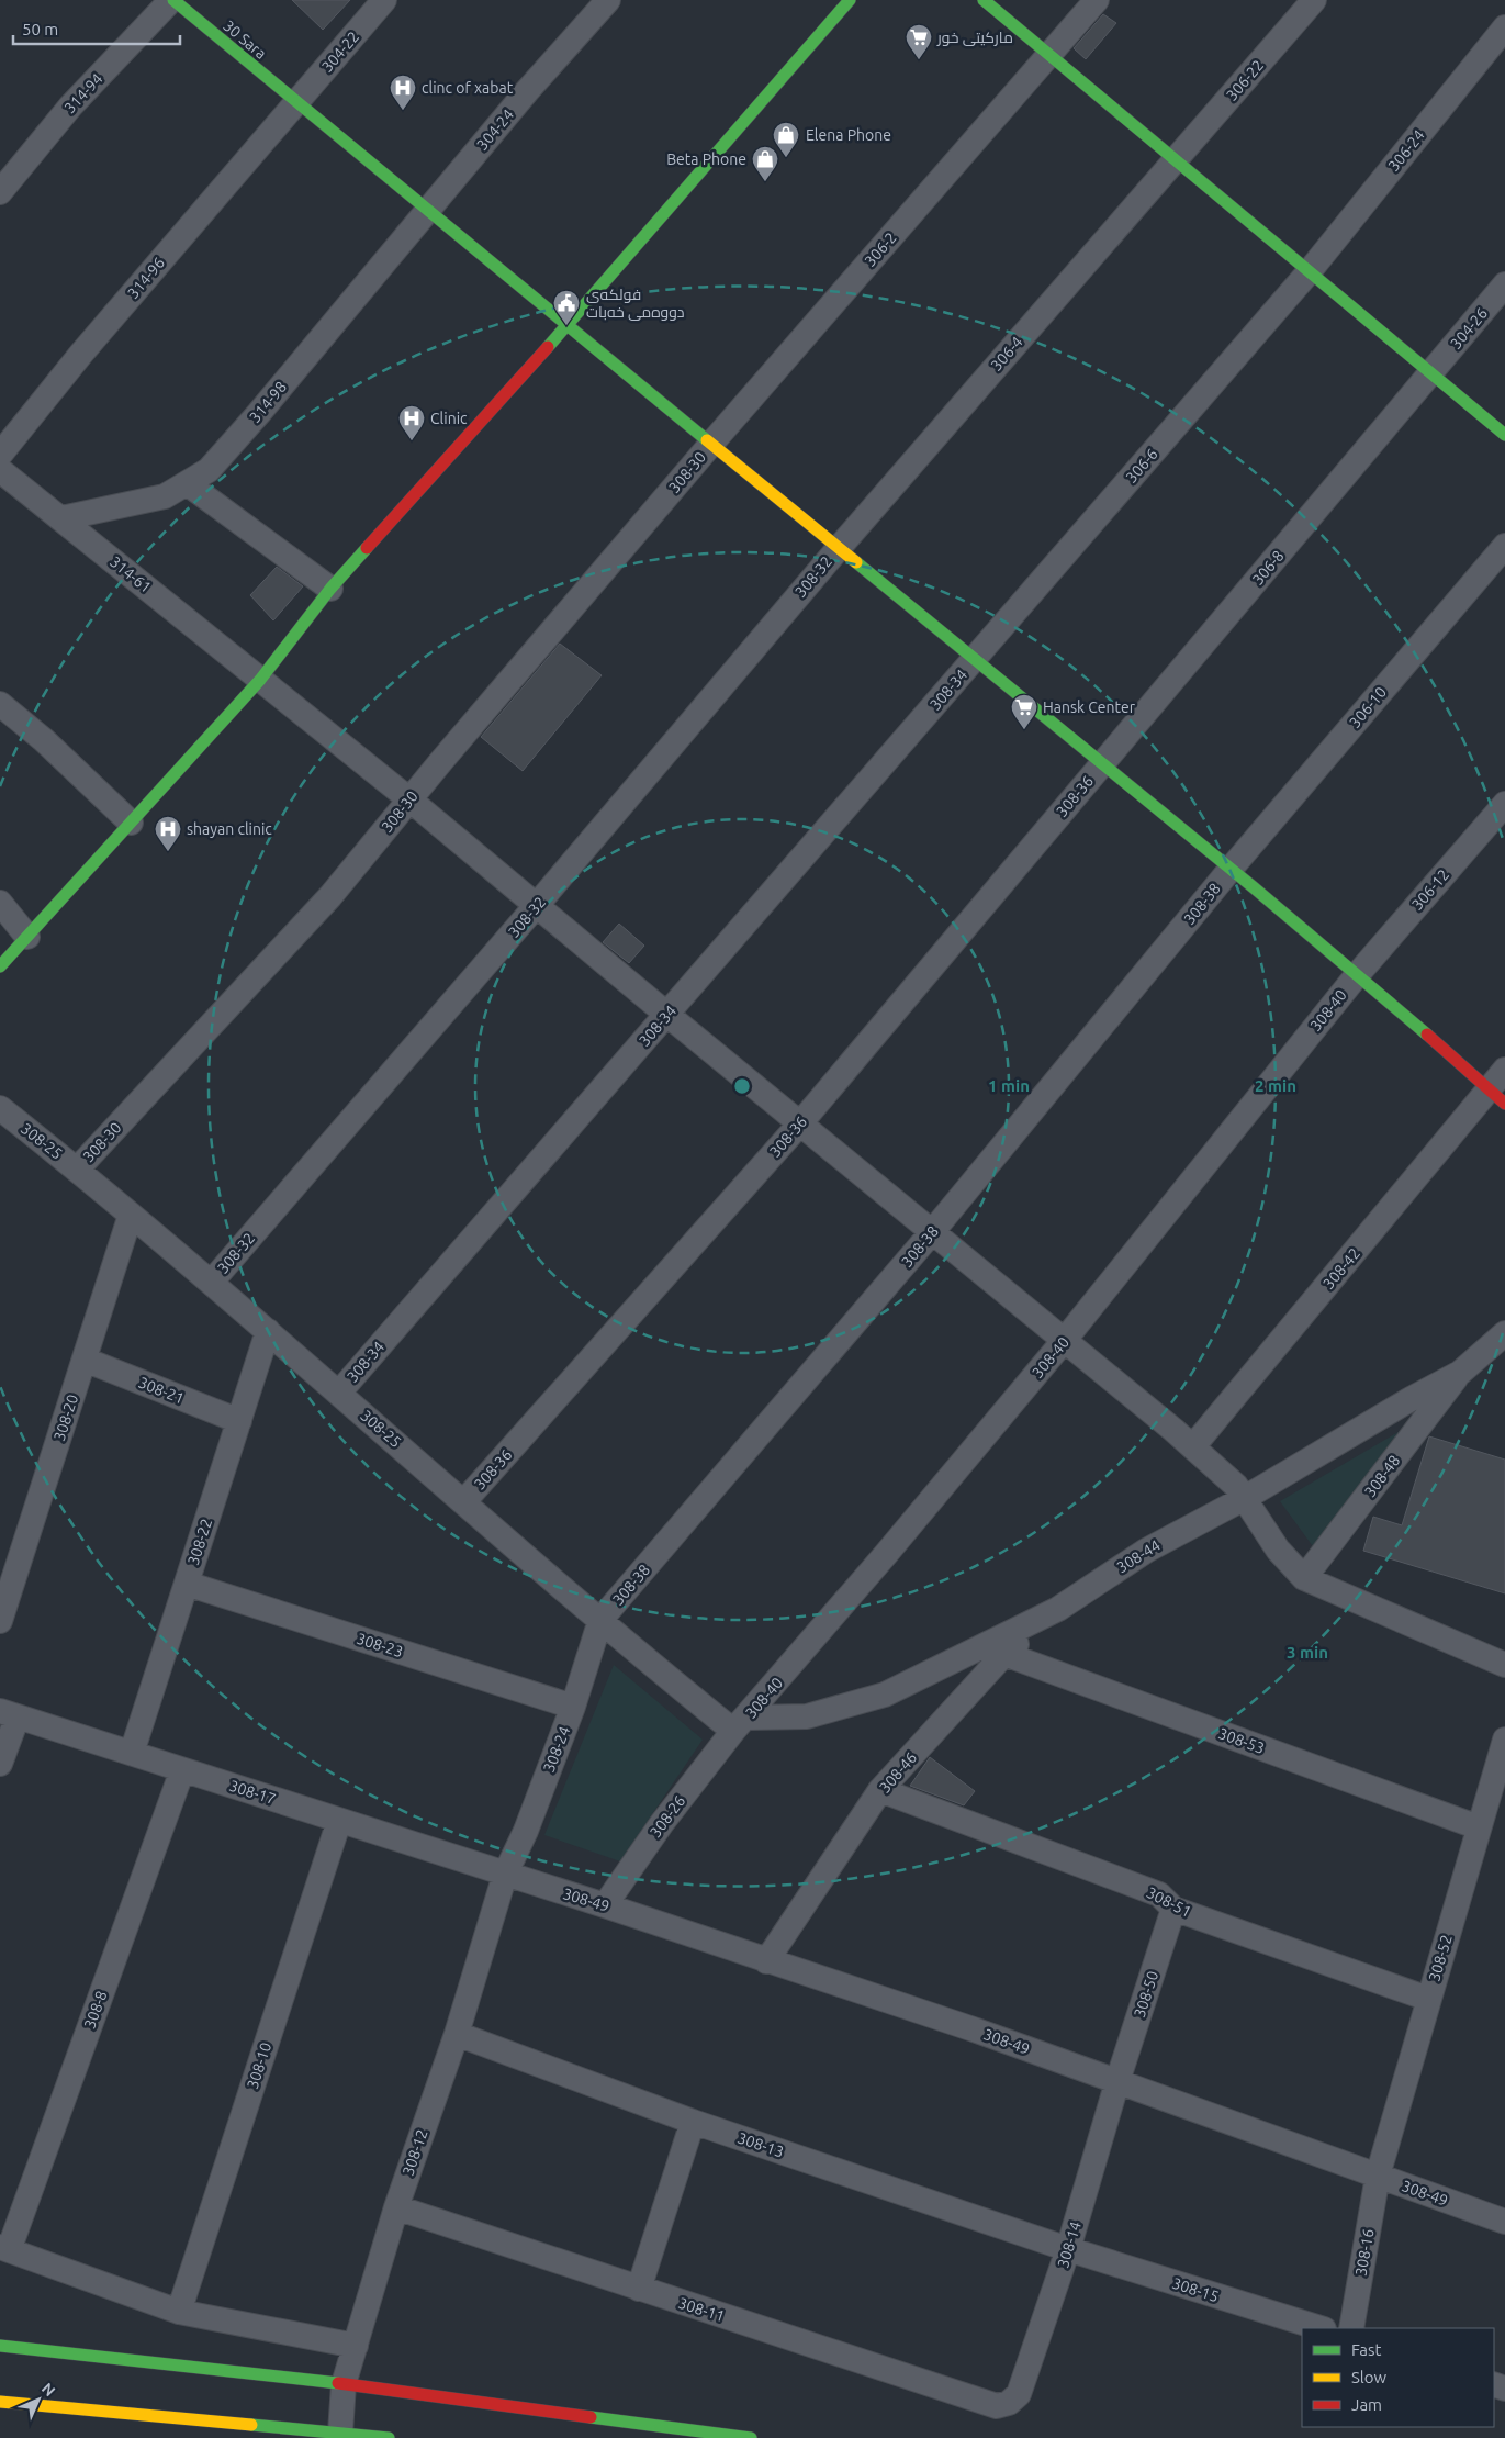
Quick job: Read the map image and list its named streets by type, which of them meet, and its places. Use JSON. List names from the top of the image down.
{
  "streets": {
    "main road": ["30 Sara"],
    "street": [
      "304-22",
      "306-22",
      "314-94",
      "304-24",
      "306-24",
      "306-2",
      "314-96",
      "304-26",
      "306-4",
      "314-98",
      "306-6",
      "308-30",
      "306-8",
      "314-61",
      "308-32",
      "308-34",
      "306-10",
      "308-36",
      "306-12",
      "308-38",
      "308-40",
      "308-25",
      "308-42",
      "308-21",
      "308-20",
      "308-48",
      "308-22",
      "308-44",
      "308-23",
      "308-53",
      "308-24",
      "308-46",
      "308-17",
      "308-26",
      "308-49",
      "308-51",
      "308-52",
      "308-50",
      "308-8",
      "308-10",
      "308-13",
      "308-12",
      "308-14",
      "308-16",
      "308-15",
      "308-11"
    ]
  },
  "crossings": [
    ["30 Sara", "304-22"],
    ["30 Sara", "314-94"],
    ["30 Sara", "304-24"],
    ["30 Sara", "306-2"],
    ["30 Sara", "314-96"],
    ["30 Sara", "306-4"],
    ["30 Sara", "314-98"],
    ["30 Sara", "306-6"],
    ["30 Sara", "308-30"],
    ["30 Sara", "306-8"],
    ["30 Sara", "308-32"],
    ["30 Sara", "308-34"],
    ["30 Sara", "306-10"],
    ["30 Sara", "308-36"],
    ["30 Sara", "306-12"],
    ["30 Sara", "308-38"],
    ["30 Sara", "308-40"],
    ["30 Sara", "308-42"],
    ["304-22", "314-96"],
    ["306-22", "306-4"],
    ["304-24", "314-98"],
    ["306-24", "306-6"],
    ["306-2", "308-30"],
    ["304-26", "306-8"],
    ["306-4", "308-32"],
    ["314-98", "314-61"],
    ["306-6", "308-34"],
    ["308-30", "314-61"],
    ["308-30", "308-25"],
    ["306-8", "308-36"],
    ["314-61", "308-32"],
    ["314-61", "308-34"],
    ["314-61", "308-36"],
    ["314-61", "308-38"],
    ["314-61", "308-40"],
    ["314-61", "308-42"],
    ["314-61", "308-48"],
    ["314-61", "308-44"],
    ["308-32", "308-25"],
    ["308-34", "308-25"],
    ["306-10", "308-38"],
    ["308-36", "308-25"],
    ["306-12", "308-40"],
    ["308-38", "308-25"],
    ["308-38", "308-24"],
    ["308-40", "308-25"],
    ["308-40", "308-44"],
    ["308-40", "308-26"],
    ["308-25", "308-20"],
    ["308-25", "308-22"],
    ["308-25", "308-44"],
    ["308-25", "308-24"],
    ["308-25", "308-26"],
    ["308-21", "308-20"],
    ["308-21", "308-22"],
    ["308-48", "308-44"],
    ["308-22", "308-23"],
    ["308-22", "308-17"],
    ["308-44", "308-46"],
    ["308-44", "308-26"],
    ["308-23", "308-24"],
    ["308-53", "308-46"],
    ["308-53", "308-52"],
    ["308-24", "308-17"],
    ["308-24", "308-49"],
    ["308-24", "308-12"],
    ["308-46", "308-49"],
    ["308-46", "308-51"],
    ["308-17", "308-49"],
    ["308-17", "308-8"],
    ["308-17", "308-10"],
    ["308-17", "308-12"],
    ["308-26", "308-49"],
    ["308-49", "308-52"],
    ["308-49", "308-50"],
    ["308-49", "308-12"],
    ["308-49", "308-14"],
    ["308-49", "308-16"],
    ["308-51", "308-52"],
    ["308-51", "308-50"],
    ["308-52", "308-16"],
    ["308-50", "308-14"],
    ["308-13", "308-12"],
    ["308-13", "308-14"],
    ["308-13", "308-15"],
    ["308-12", "308-11"],
    ["308-14", "308-15"],
    ["308-14", "308-11"]
  ],
  "places": {
    "supermarket": ["مارکیتی خور", "Hansk Center"],
    "hospital": ["clinc of xabat", "Clinic", "shayan clinic"],
    "shop": ["Elena Phone", "Beta Phone"],
    "public building": ["فولکه‌ی دووه‌می خه‌بات"]
  },
  "legend": ["Fast", "Slow", "Jam"],
  "scale_bar": "50 m",
  "north": "top right",
  "rings": ["1 min", "2 min", "3 min"]
}
